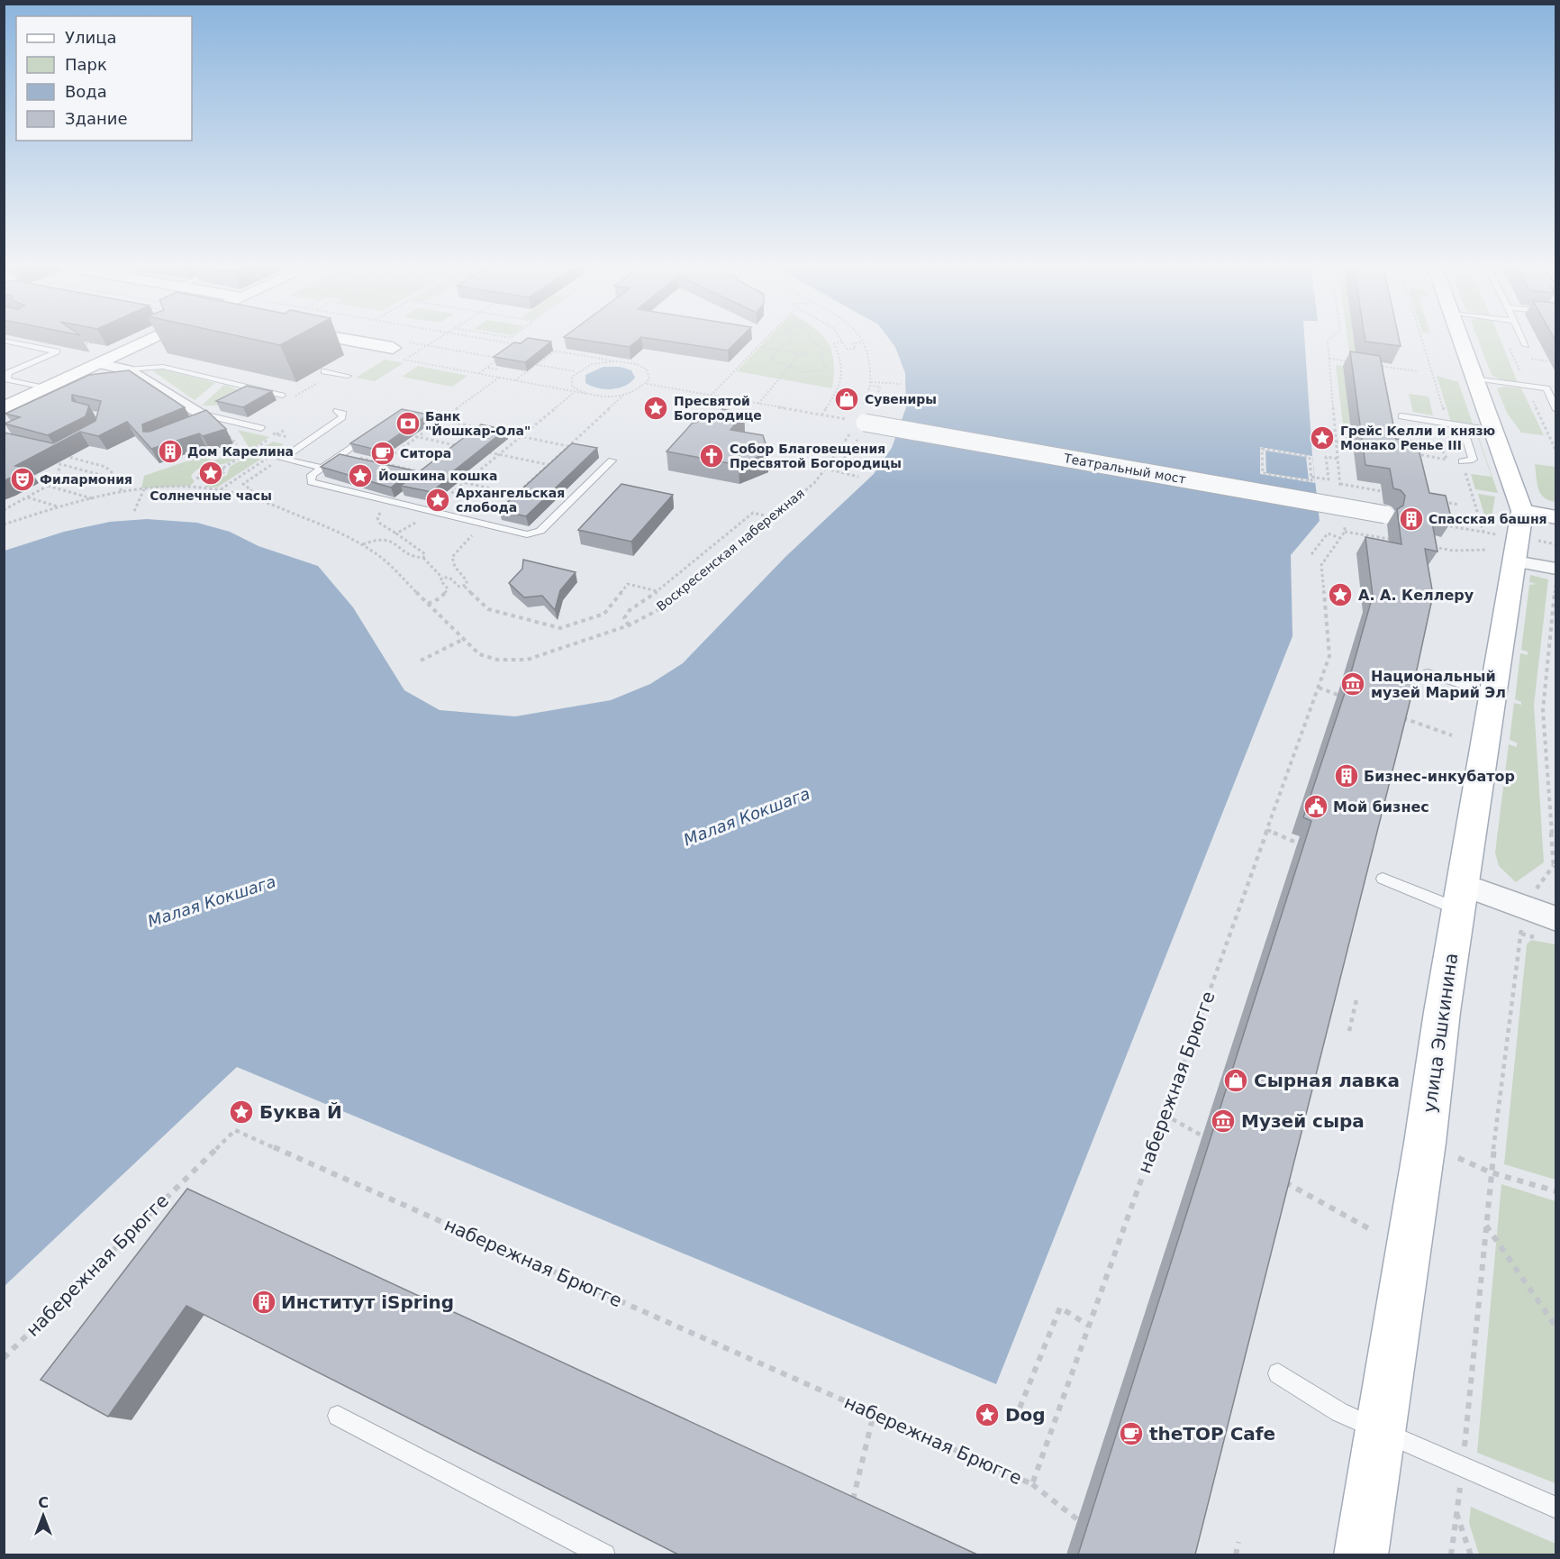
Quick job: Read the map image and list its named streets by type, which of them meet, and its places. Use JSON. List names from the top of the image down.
{
  "streets": {
    "main road": ["улица Эшкинина"],
    "street": ["Театральный мост"],
    "path": ["Воскресенская набережная", "набережная Брюгге"]
  },
  "crossings": [
    ["Театральный мост", "Воскресенская набережная"]
  ],
  "water": ["Малая Кокшага"],
  "places": {
    "shop": ["Сувениры", "Сырная лавка"],
    "place": [
      "Пресвятой Богородице",
      "Грейс Келли и князю Монако Ренье III",
      "Солнечные часы",
      "Йошкина кошка",
      "Архангельская слобода",
      "А. А. Келлеру",
      "Буква Й",
      "Dog"
    ],
    "bank": ["Банк \"Йошкар-Ола\""],
    "building": [
      "Дом Карелина",
      "Спасская башня",
      "Бизнес-инкубатор",
      "Институт iSpring"
    ],
    "cafe": ["Ситора", "theTOP Cafe"],
    "church": ["Собор Благовещения Пресвятой Богородицы"],
    "theatre": ["Филармония"],
    "museum": ["Национальный музей Марий Эл", "Музей сыра"],
    "public building": ["Мой бизнес"]
  },
  "legend": [
    "Улица",
    "Парк",
    "Вода",
    "Здание"
  ],
  "north": "top"
}
